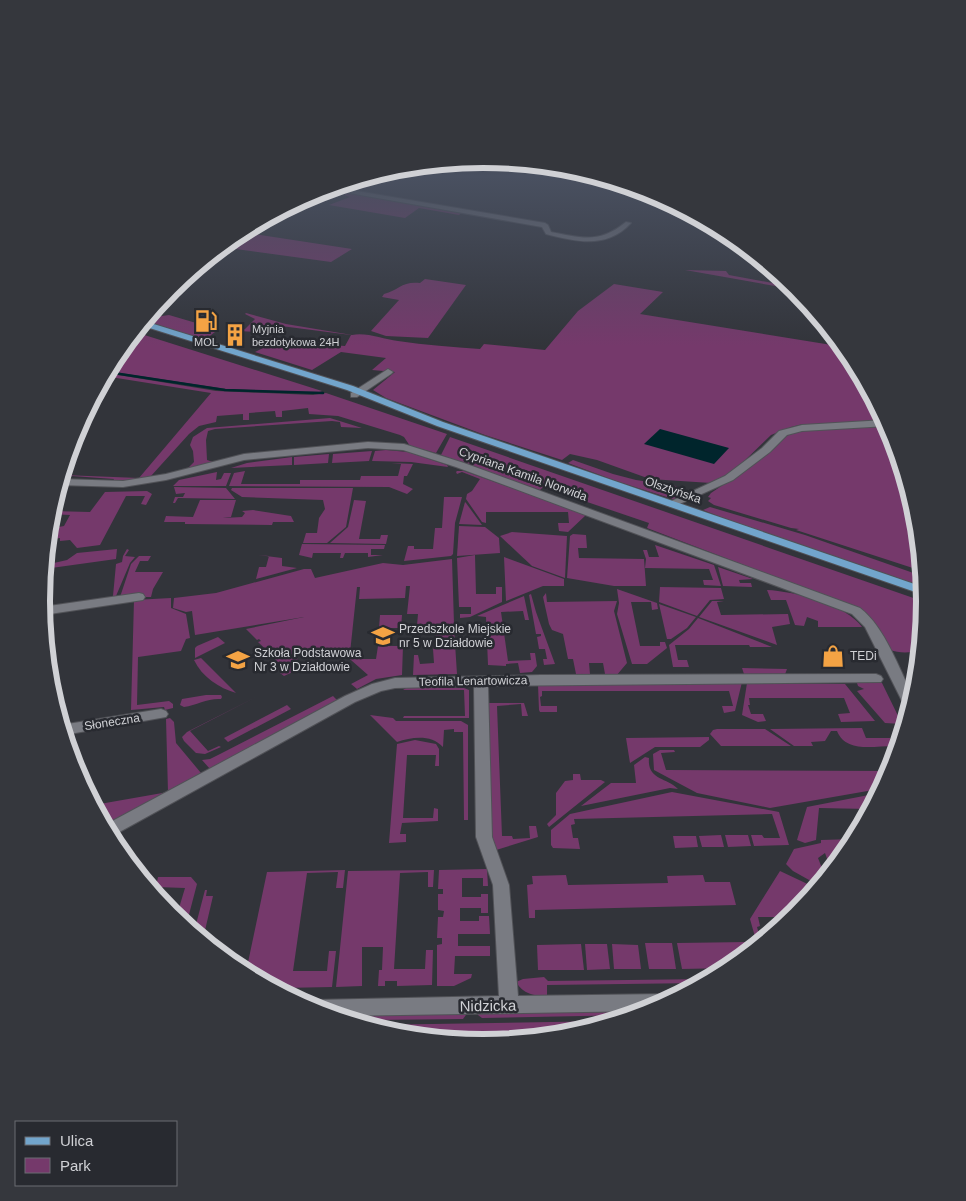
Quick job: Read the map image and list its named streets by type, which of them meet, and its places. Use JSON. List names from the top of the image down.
{
  "streets": {
    "main road": ["Olsztyńska"],
    "street": [
      "Cypriana Kamila Norwida",
      "Teofila Lenartowicza",
      "Słoneczna",
      "Nidzicka"
    ]
  },
  "places": {
    "fuel station": ["MOL"],
    "building": ["Myjnia bezdotykowa 24H"],
    "school or university": ["Przedszkole Miejskie nr 5 w Działdowie", "Szkoła Podstawowa Nr 3 w Działdowie"],
    "shop": ["TEDi"]
  },
  "legend": ["Ulica", "Park"]
}
